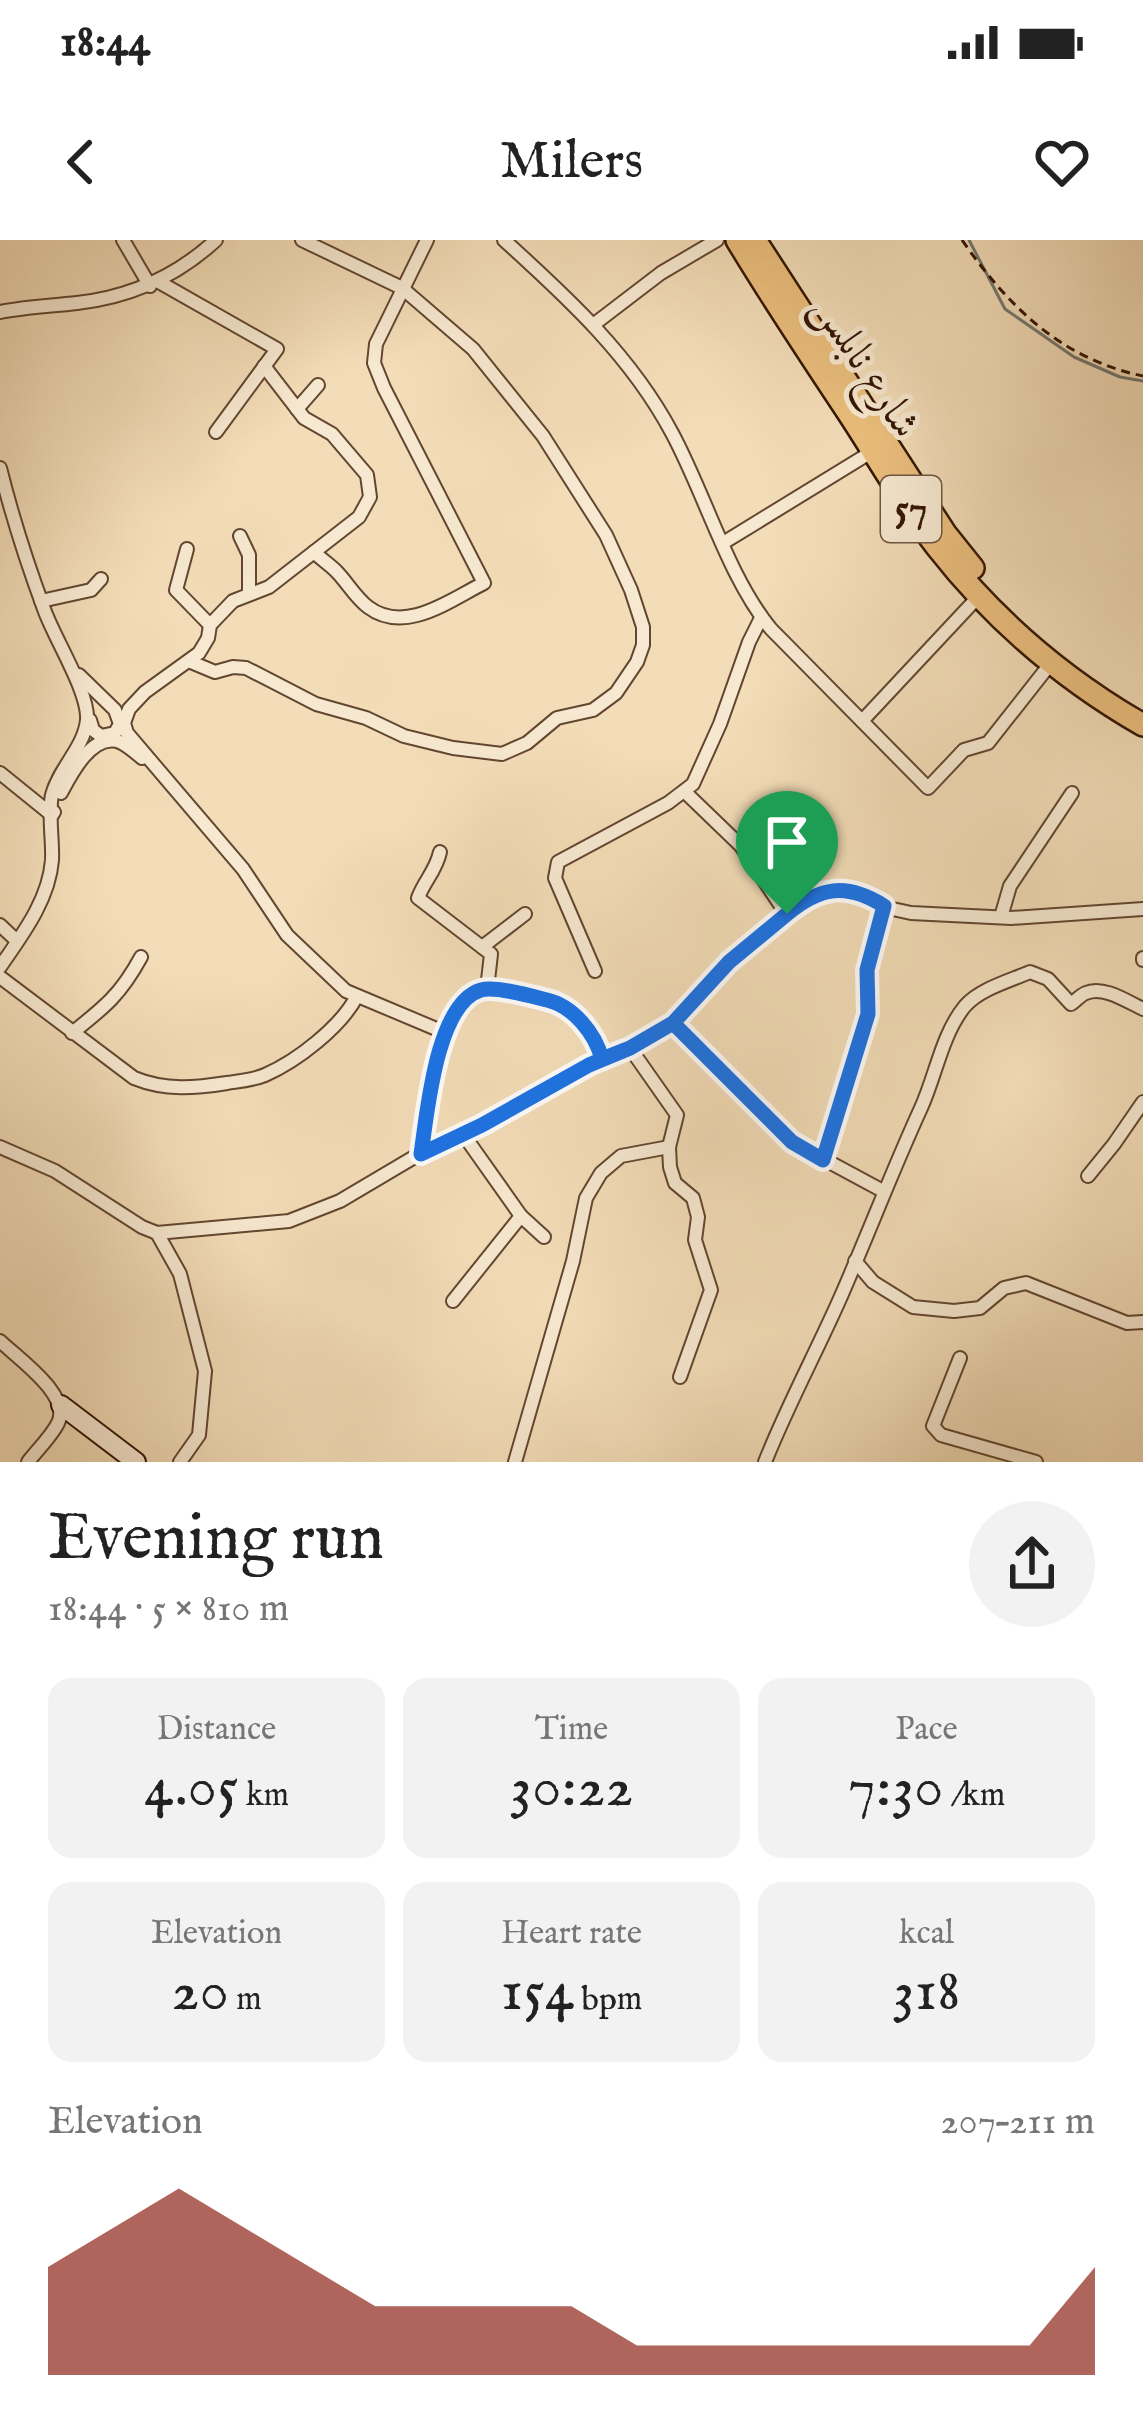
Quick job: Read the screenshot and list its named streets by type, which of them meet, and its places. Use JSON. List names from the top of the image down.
{
  "streets": {
    "main road": ["شارع نابلس", "57"]
  },
  "page": {
    "status": "18:44",
    "header": "Milers",
    "heading": ["Evening run", "18:44 · 5 × 810 m"],
    "stats": [
      ["Distance", "4.05 km"],
      ["Time", "30:22"],
      ["Pace", "7:30 /km"],
      ["Elevation", "20 m"],
      ["Heart rate", "154 bpm"],
      ["kcal", "318"]
    ],
    "chart": ["Elevation", "207–211 m"]
  }
}
